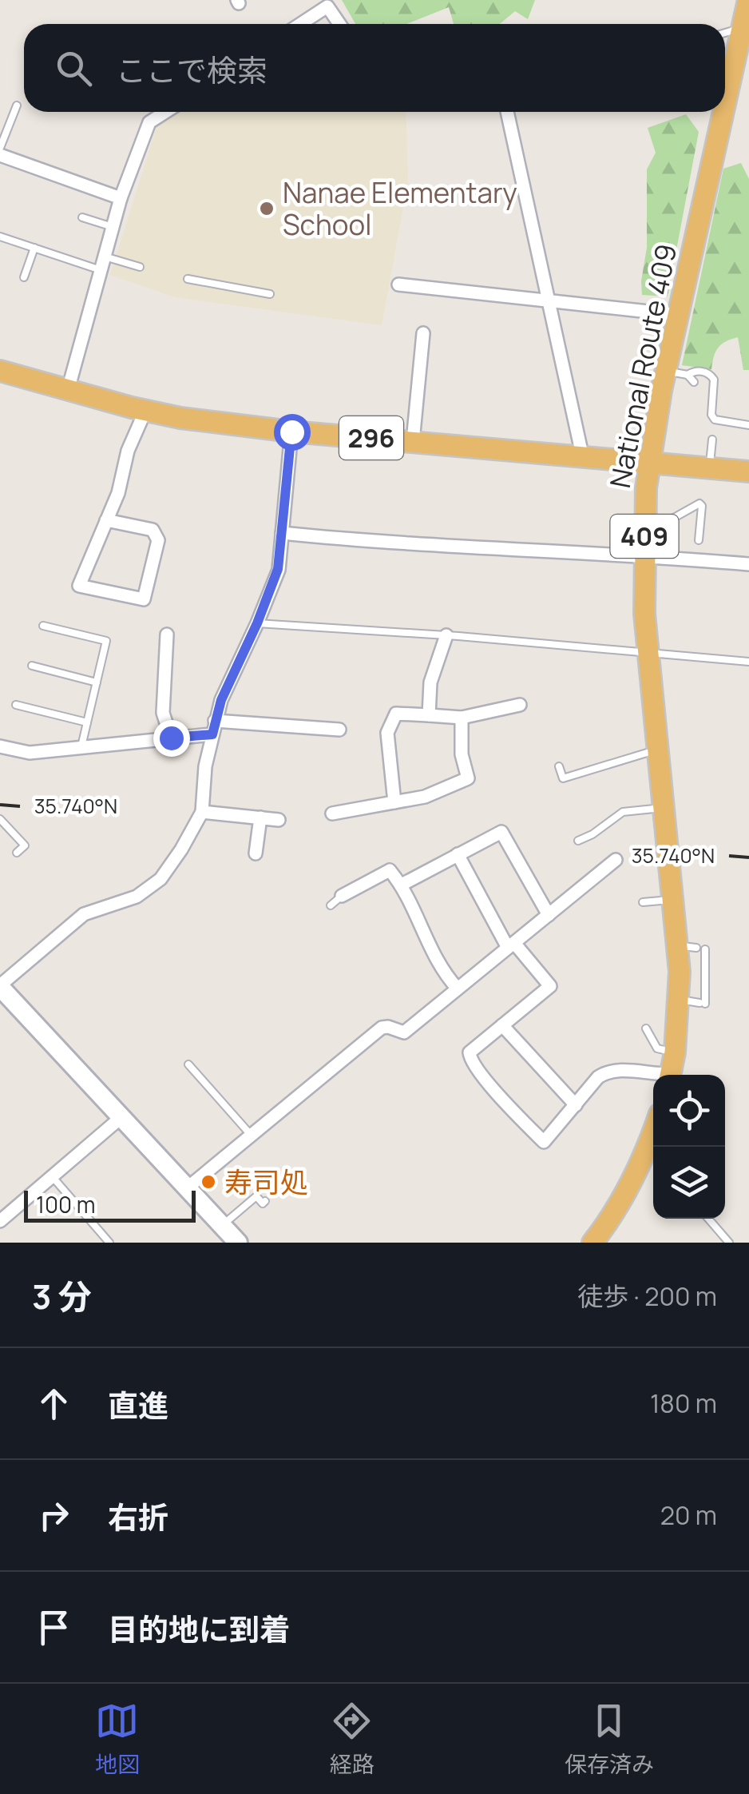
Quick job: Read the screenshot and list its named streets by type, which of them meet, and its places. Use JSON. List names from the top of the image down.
{
  "streets": {
    "highway": ["National Route 409", "296", "409"]
  },
  "crossings": [
    ["National Route 409", "296"]
  ],
  "places": ["Nanae Elementary School", "寿司処"],
  "scale_bar": "100 m",
  "page": {
    "search": "ここで検索",
    "scale": "100 m",
    "heading": ["3 分", "徒歩 · 200 m"],
    "list": [
      ["直進", "180 m"],
      ["右折", "20 m"],
      "目的地に到着"
    ],
    "nav": ["地図", "経路", "保存済み"]
  },
  "coordinates": ["35.740°N"]
}
